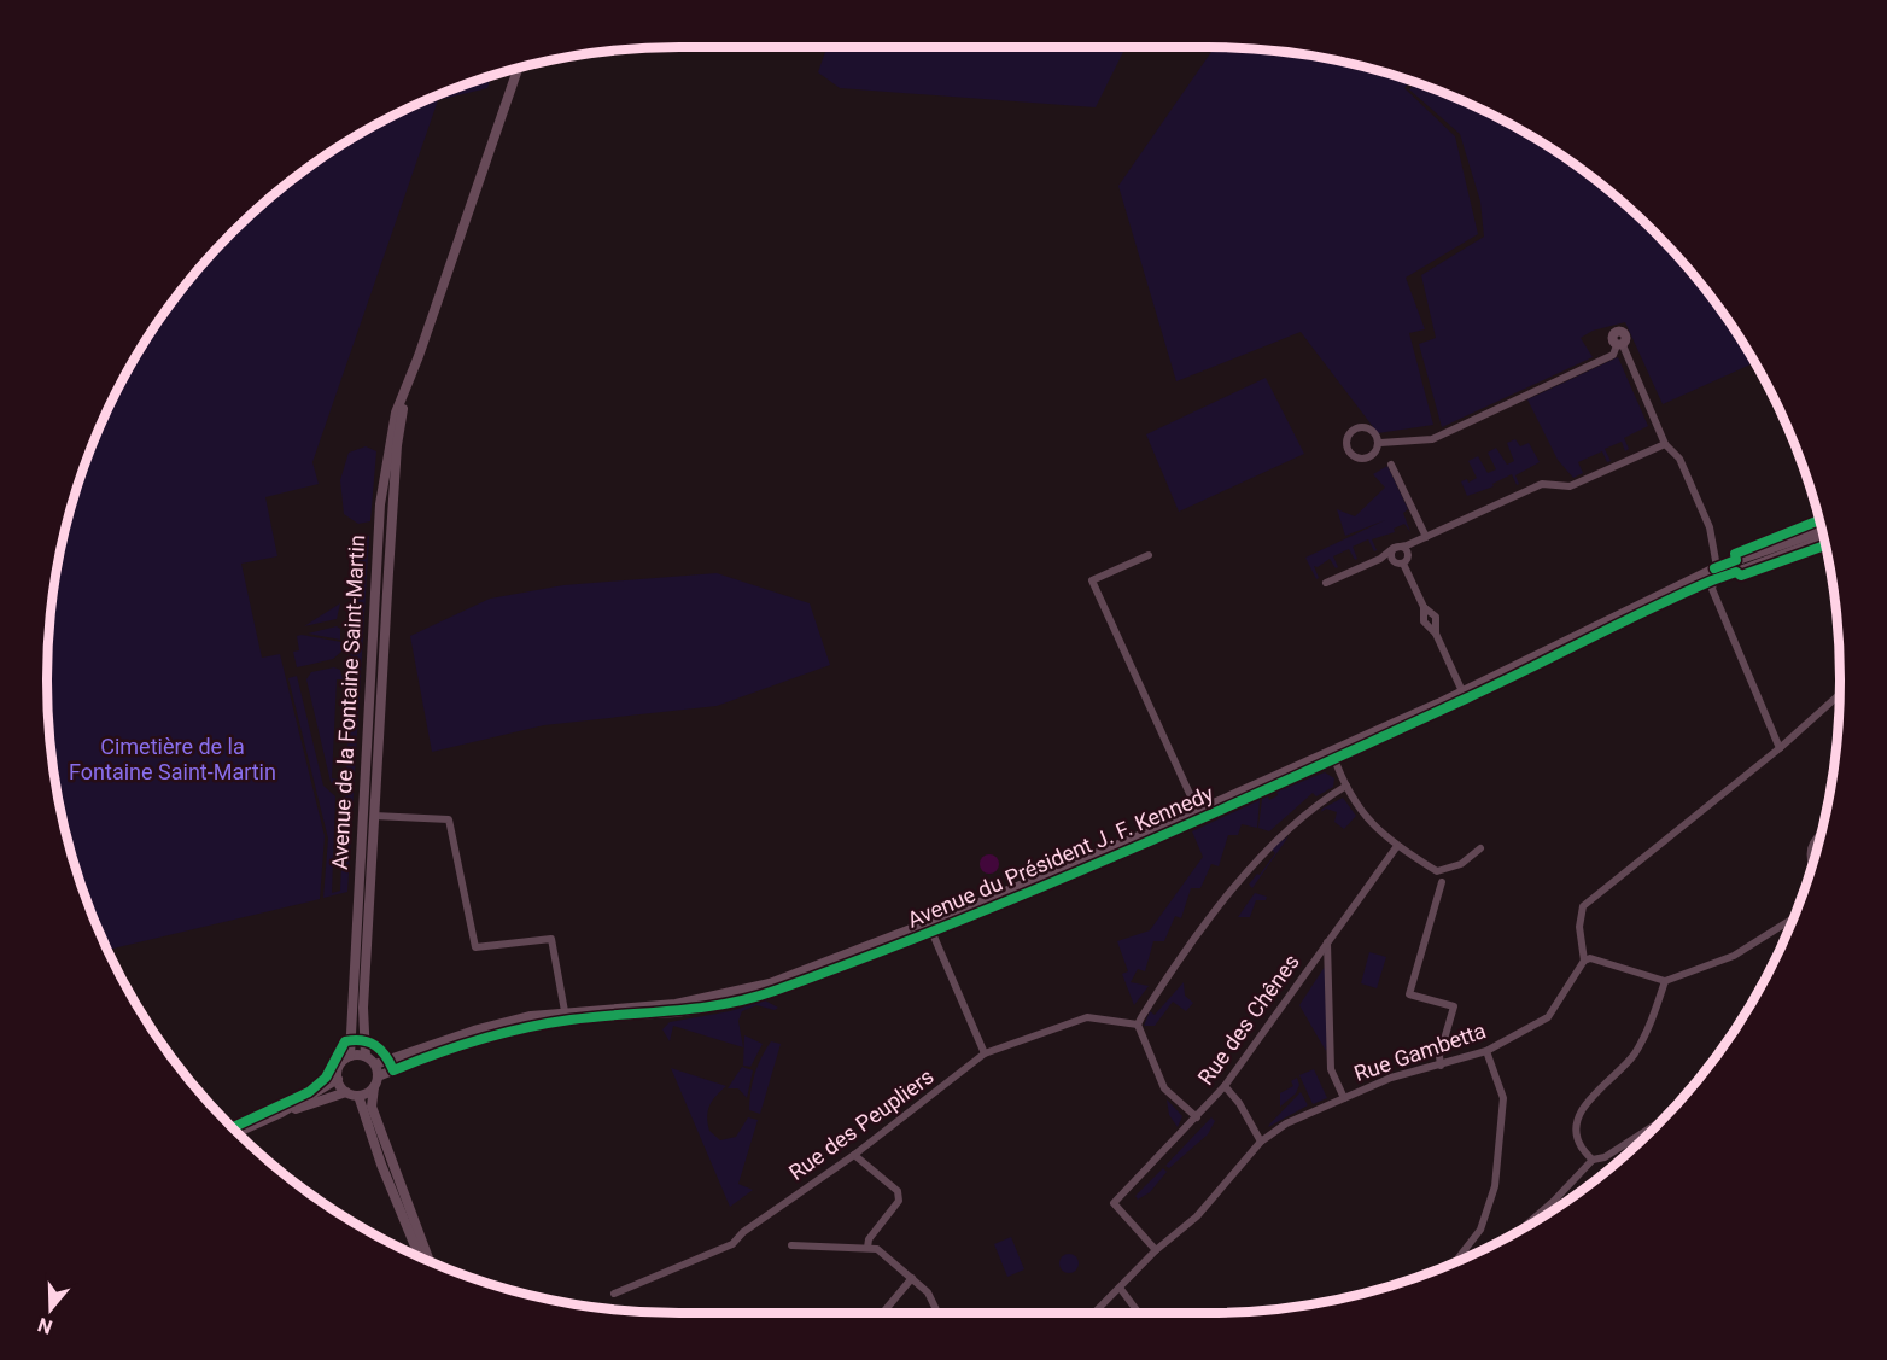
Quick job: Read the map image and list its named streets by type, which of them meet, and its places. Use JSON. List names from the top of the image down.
{
  "streets": {
    "main road": ["Avenue de la Fontaine Saint-Martin", "Avenue du Président J. F. Kennedy"],
    "street": ["Rue des Chênes", "Rue Gambetta", "Rue des Peupliers"]
  },
  "crossings": [
    ["Avenue de la Fontaine Saint-Martin", "Avenue du Président J. F. Kennedy"],
    ["Rue des Chênes", "Rue Gambetta"]
  ],
  "parks": ["Cimetière de la Fontaine Saint-Martin"],
  "north": "bottom"
}
